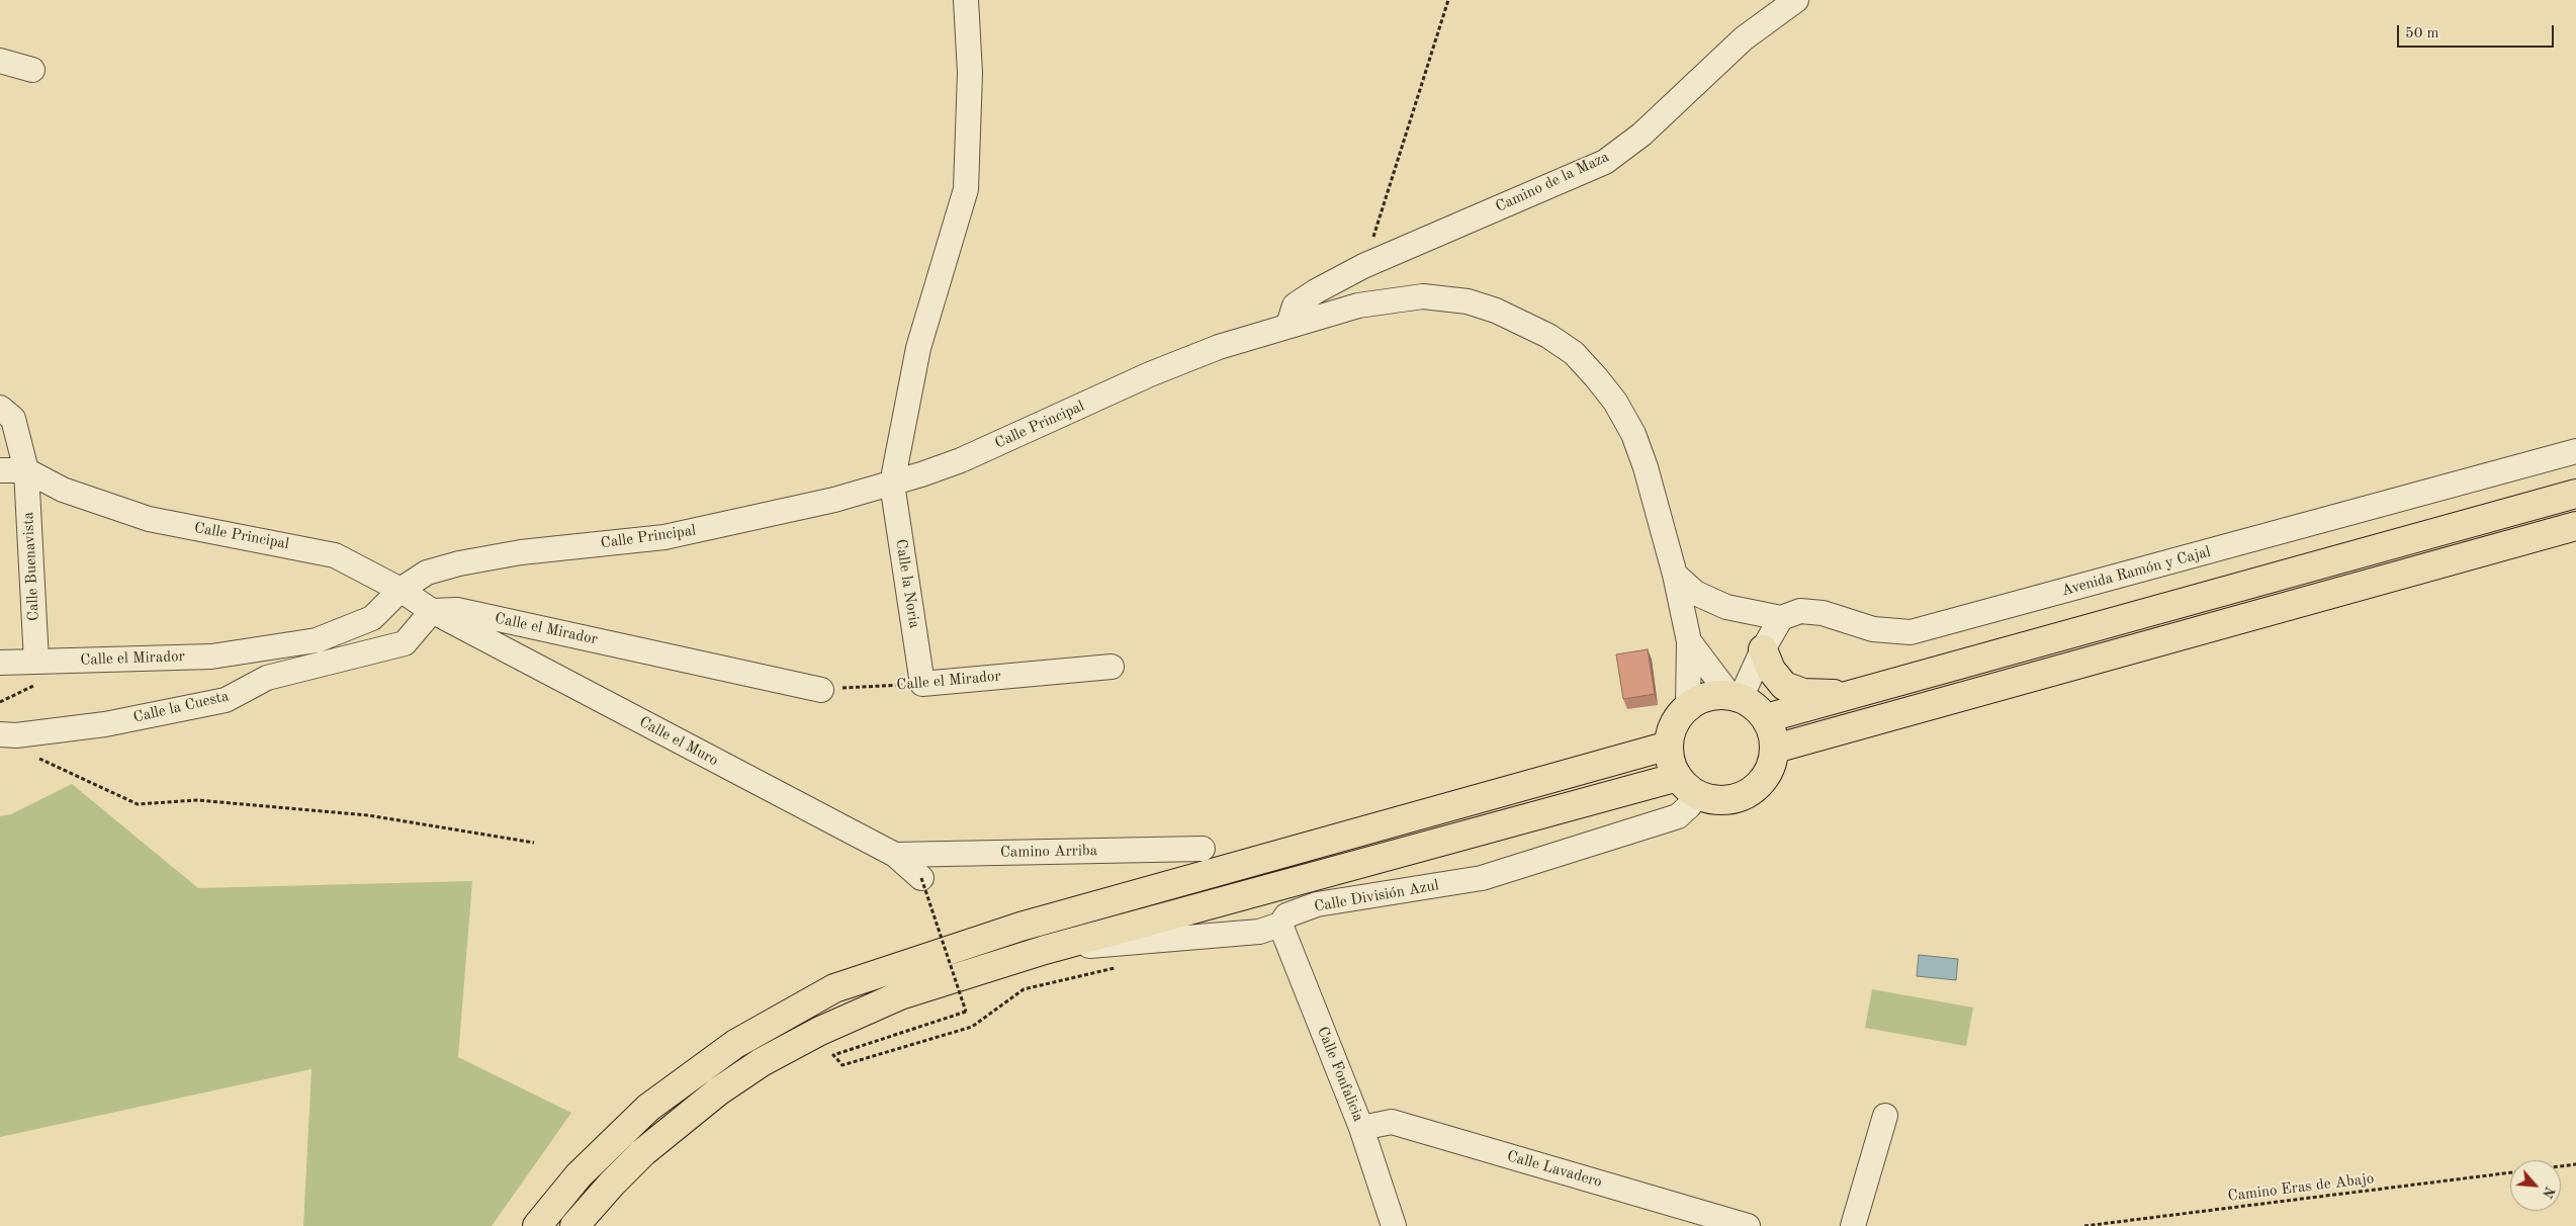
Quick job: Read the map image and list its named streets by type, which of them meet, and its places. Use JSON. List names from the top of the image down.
{
  "streets": {
    "street": [
      "Camino de la Maza",
      "Calle Principal",
      "Calle Buenavista",
      "Avenida Ramón y Cajal",
      "Calle la Noria",
      "Calle el Mirador",
      "Calle la Cuesta",
      "Calle el Muro",
      "Camino Arriba",
      "Calle División Azul",
      "Calle Fonfalicia",
      "Calle Lavadero"
    ],
    "path": ["Camino Eras de Abajo"]
  },
  "crossings": [
    ["Camino de la Maza", "Calle Principal"],
    ["Calle Principal", "Calle Buenavista"],
    ["Calle Principal", "Calle la Noria"],
    ["Calle Principal", "Calle el Mirador"],
    ["Calle Buenavista", "Calle el Mirador"],
    ["Calle la Noria", "Calle el Mirador"],
    ["Calle el Mirador", "Calle la Cuesta"],
    ["Calle el Mirador", "Calle el Muro"],
    ["Calle la Cuesta", "Calle el Muro"],
    ["Calle el Muro", "Camino Arriba"],
    ["Calle División Azul", "Calle Fonfalicia"],
    ["Calle Fonfalicia", "Calle Lavadero"]
  ],
  "scale_bar": "50 m",
  "north": "bottom right"
}
